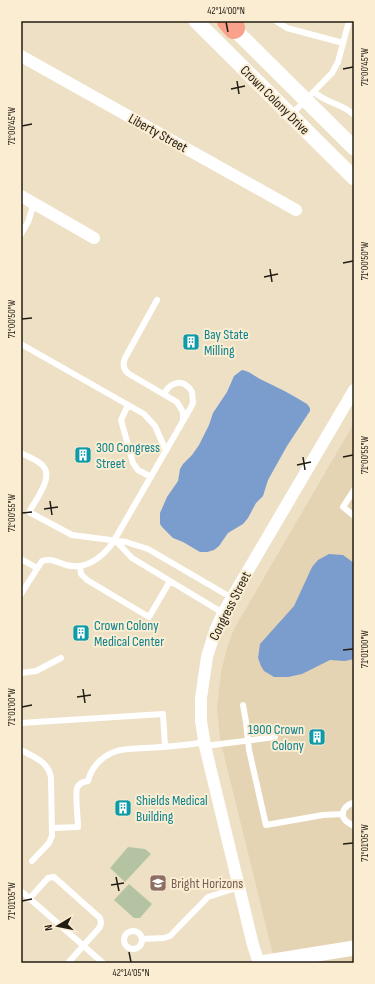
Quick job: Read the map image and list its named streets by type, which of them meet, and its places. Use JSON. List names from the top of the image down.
{
  "streets": {
    "street": ["Crown Colony Drive", "Liberty Street", "Congress Street"]
  },
  "places": {
    "building": [
      "Bay State Milling",
      "300 Congress Street",
      "Crown Colony Medical Center",
      "1900 Crown Colony",
      "Shields Medical Building"
    ],
    "school or university": ["Bright Horizons"]
  },
  "north": "left",
  "coordinates": [
    "42°14'00\"N",
    "71°00'45\"W",
    "71°00'50\"W",
    "71°00'55\"W",
    "71°01'00\"W",
    "71°01'05\"W",
    "42°14'05\"N"
  ]
}
